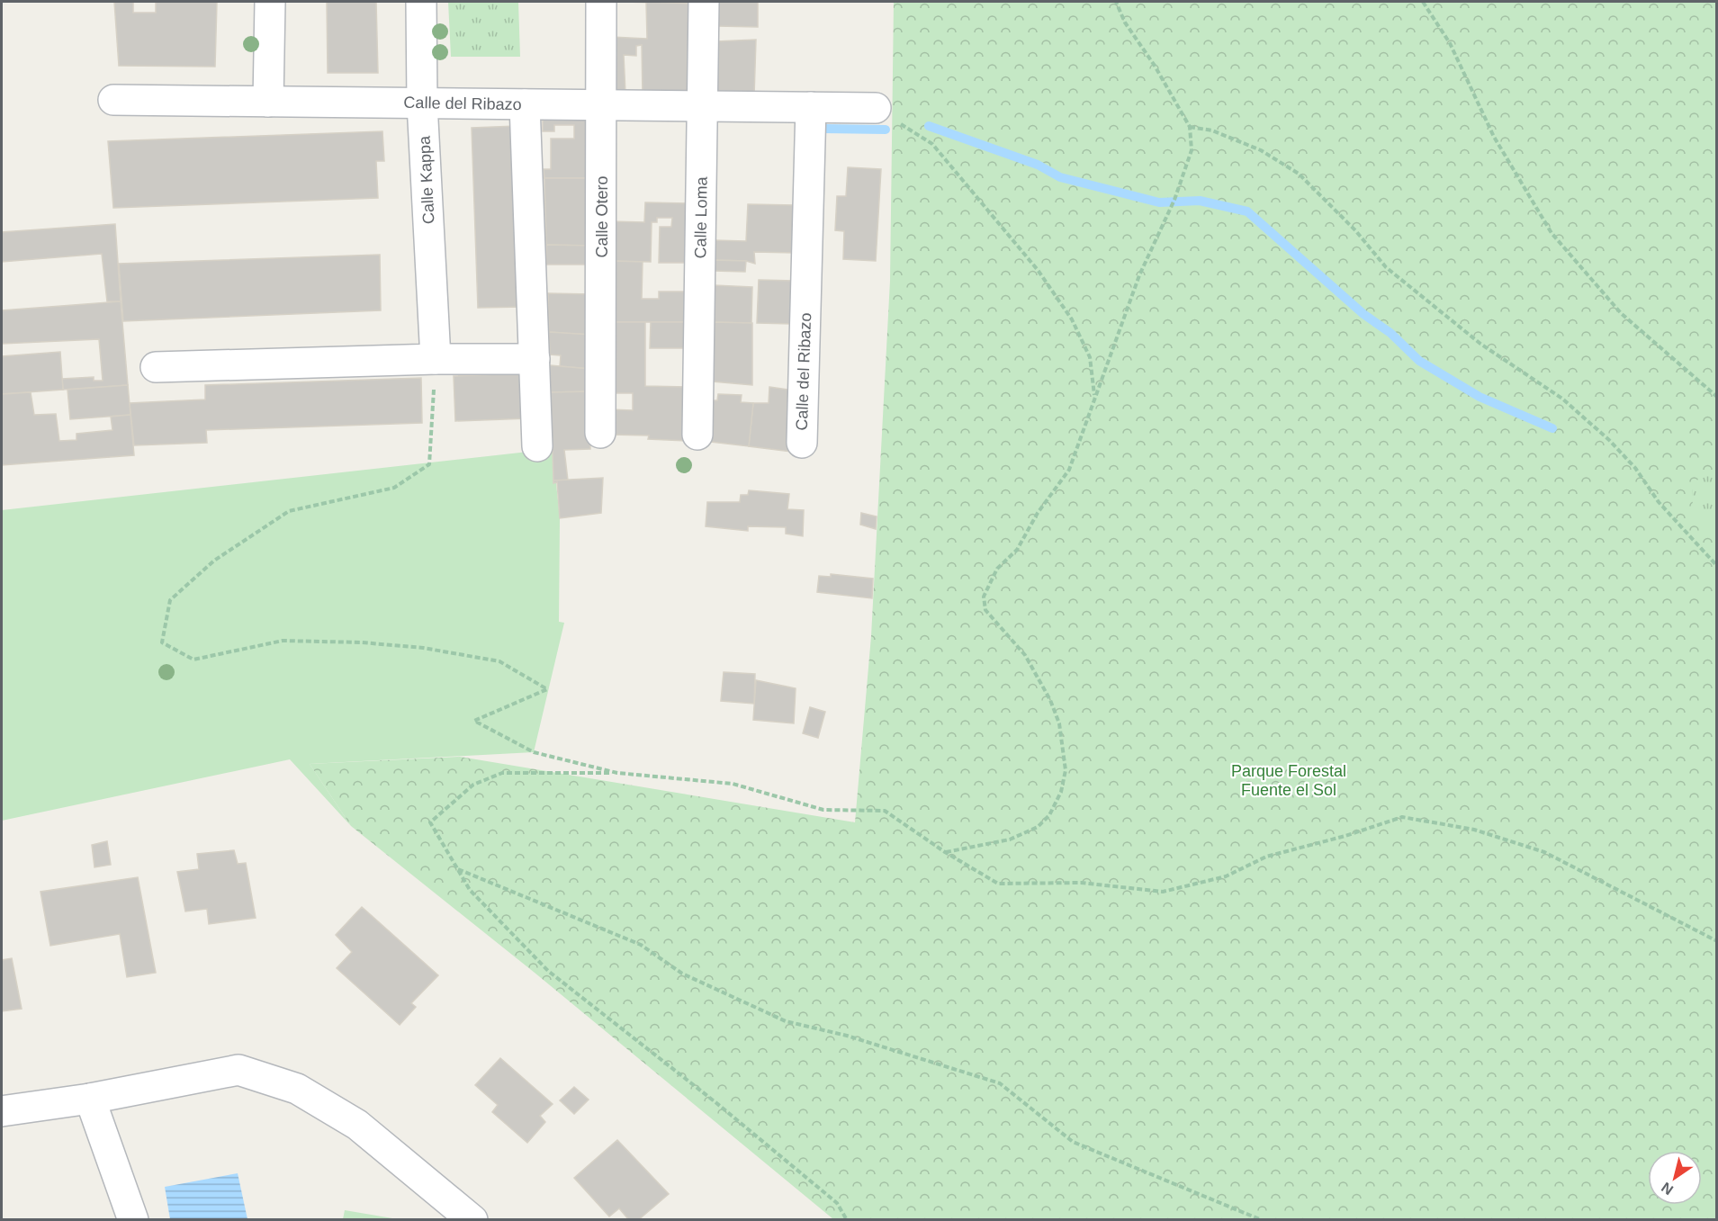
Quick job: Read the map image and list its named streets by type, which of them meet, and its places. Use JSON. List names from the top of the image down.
{
  "streets": {
    "street": [
      "Calle del Ribazo",
      "Calle Kappa",
      "Calle Otero",
      "Calle Loma"
    ]
  },
  "crossings": [
    ["Calle del Ribazo", "Calle Kappa"],
    ["Calle del Ribazo", "Calle Otero"],
    ["Calle del Ribazo", "Calle Loma"]
  ],
  "parks": ["Parque Forestal Fuente el Sol"],
  "north": "bottom left"
}
